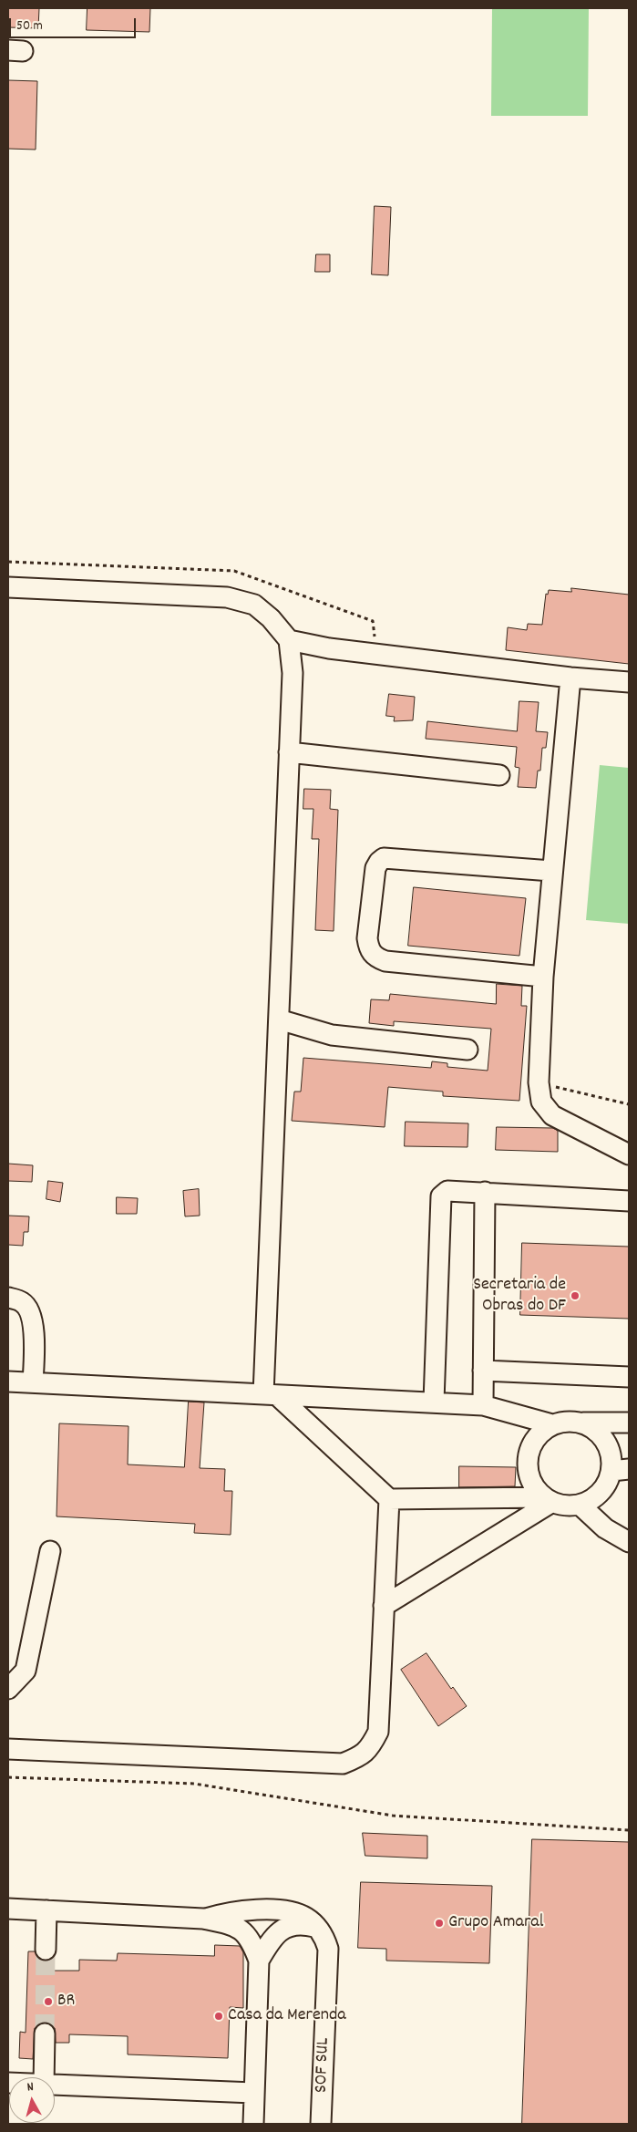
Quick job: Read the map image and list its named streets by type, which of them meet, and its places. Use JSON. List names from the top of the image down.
{
  "streets": {
    "street": ["SOF SUL"]
  },
  "places": [
    "Secretaria de Obras do DF",
    "Grupo Amaral",
    "BR",
    "Casa da Merenda"
  ],
  "scale_bar": "50 m",
  "north": "top"
}
